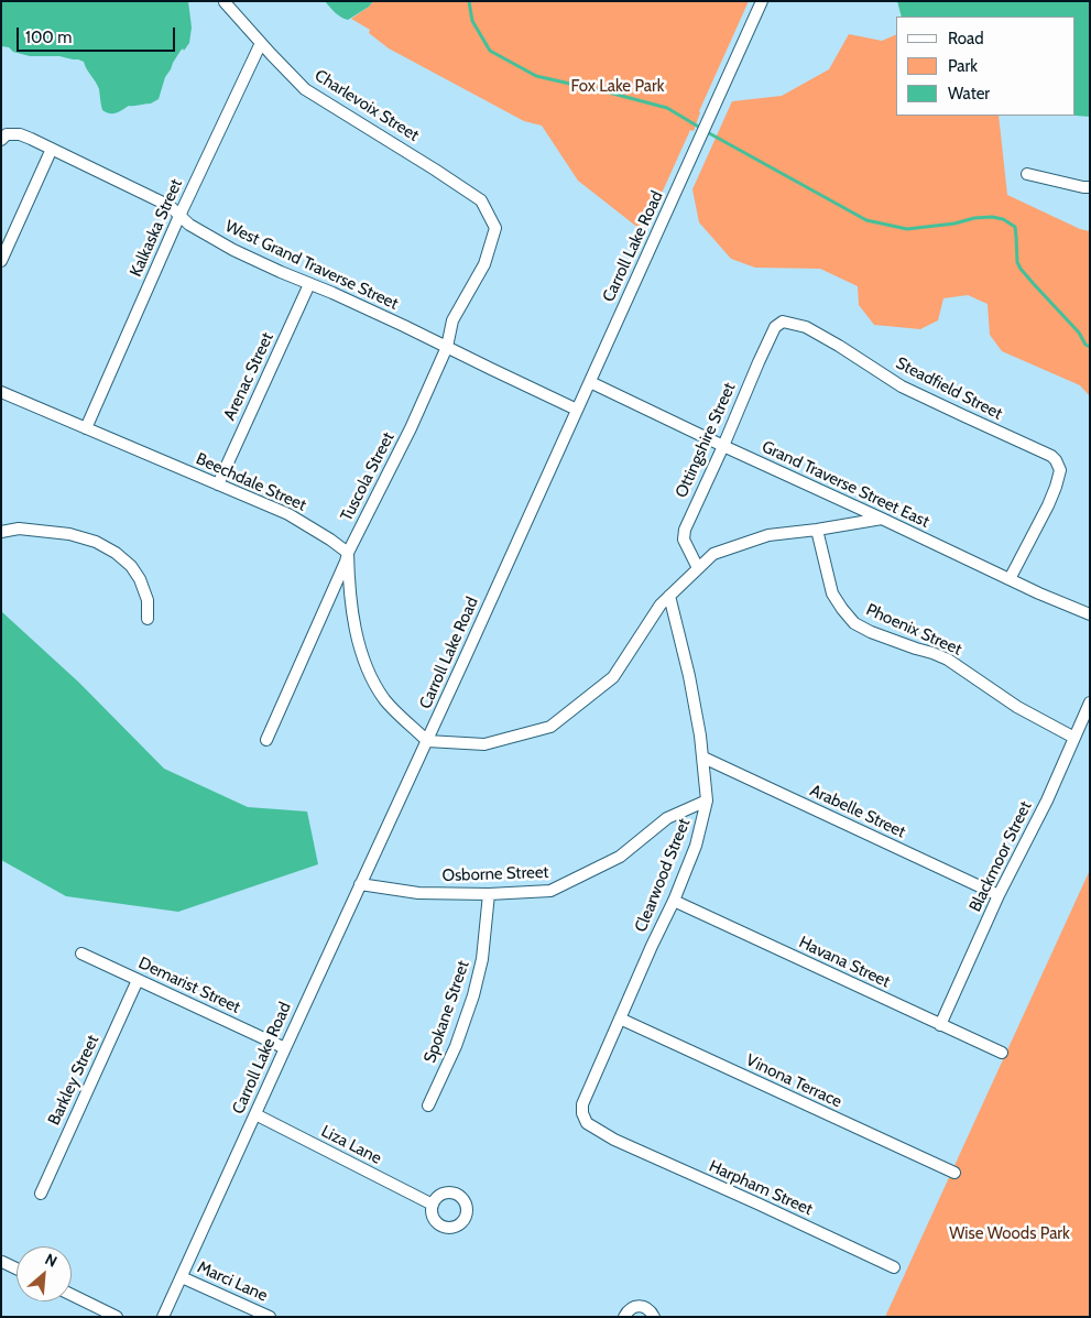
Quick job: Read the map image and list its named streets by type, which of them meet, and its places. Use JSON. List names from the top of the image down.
{
  "streets": {
    "street": [
      "Charlevoix Street",
      "Kalkaska Street",
      "Carroll Lake Road",
      "West Grand Traverse Street",
      "Arenac Street",
      "Steadfield Street",
      "Ottingshire Street",
      "Tuscola Street",
      "Beechdale Street",
      "Grand Traverse Street East",
      "Phoenix Street",
      "Arabelle Street",
      "Blackmoor Street",
      "Osborne Street",
      "Clearwood Street",
      "Havana Street",
      "Demarist Street",
      "Spokane Street",
      "Barkley Street",
      "Vinona Terrace",
      "Liza Lane",
      "Harpham Street",
      "Marci Lane"
    ]
  },
  "crossings": [
    ["Charlevoix Street", "Kalkaska Street"],
    ["Charlevoix Street", "Tuscola Street"],
    ["Kalkaska Street", "West Grand Traverse Street"],
    ["Kalkaska Street", "Beechdale Street"],
    ["Carroll Lake Road", "West Grand Traverse Street"],
    ["Carroll Lake Road", "Grand Traverse Street East"],
    ["Carroll Lake Road", "Osborne Street"],
    ["Carroll Lake Road", "Demarist Street"],
    ["Carroll Lake Road", "Liza Lane"],
    ["Carroll Lake Road", "Marci Lane"],
    ["West Grand Traverse Street", "Arenac Street"],
    ["West Grand Traverse Street", "Tuscola Street"],
    ["Arenac Street", "Beechdale Street"],
    ["Steadfield Street", "Ottingshire Street"],
    ["Steadfield Street", "Grand Traverse Street East"],
    ["Ottingshire Street", "Grand Traverse Street East"],
    ["Tuscola Street", "Beechdale Street"],
    ["Phoenix Street", "Blackmoor Street"],
    ["Arabelle Street", "Blackmoor Street"],
    ["Arabelle Street", "Clearwood Street"],
    ["Blackmoor Street", "Havana Street"],
    ["Osborne Street", "Clearwood Street"],
    ["Osborne Street", "Spokane Street"],
    ["Clearwood Street", "Havana Street"],
    ["Clearwood Street", "Vinona Terrace"],
    ["Clearwood Street", "Harpham Street"],
    ["Demarist Street", "Barkley Street"]
  ],
  "parks": ["Fox Lake Park", "Wise Woods Park"],
  "legend": ["Road", "Park", "Water"],
  "scale_bar": "100 m",
  "north": "top right"
}
